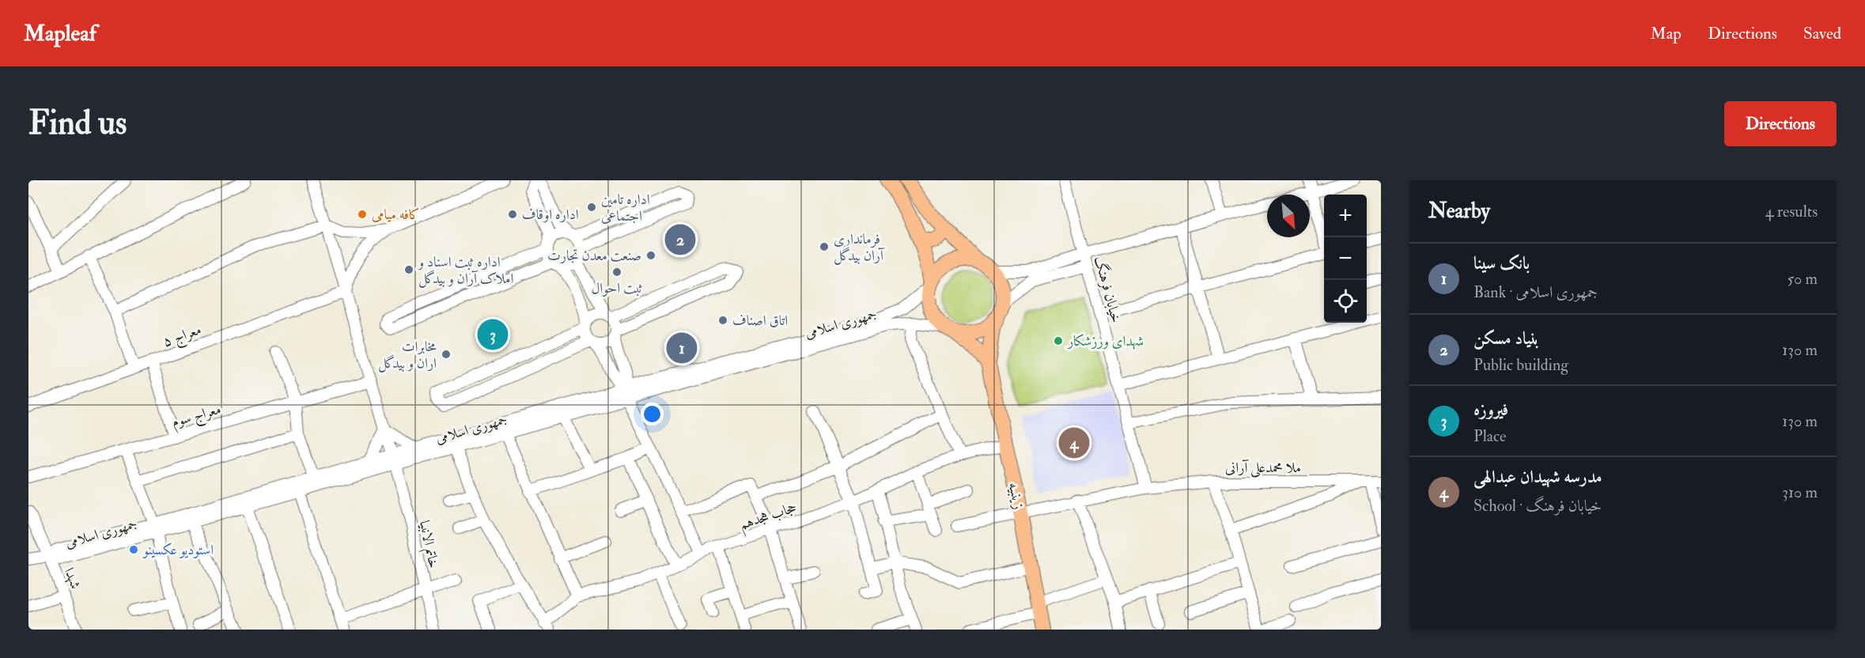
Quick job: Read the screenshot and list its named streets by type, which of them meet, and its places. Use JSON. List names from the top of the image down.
{
  "streets": {
    "main road": ["زینبیه"],
    "street": [
      "خیابان فرهنگ",
      "جمهوری اسلامی",
      "معراج ۵",
      "معراج سوم",
      "ملا محمدعلی آرانی",
      "حجاب هجدهم",
      "خاتم الانبیا",
      "شهدا"
    ]
  },
  "crossings": [
    ["خیابان فرهنگ", "ملا محمدعلی آرانی"],
    ["جمهوری اسلامی", "زینبیه"],
    ["جمهوری اسلامی", "خاتم الانبیا"],
    ["جمهوری اسلامی", "شهدا"],
    ["معراج ۵", "خاتم الانبیا"],
    ["معراج سوم", "خاتم الانبیا"],
    ["ملا محمدعلی آرانی", "زینبیه"],
    ["زینبیه", "حجاب هجدهم"]
  ],
  "places": [
    "اداره تامین اجتماعی",
    "کافه میامی",
    "اداره اوقاف",
    "فرمانداری آران بیدگل",
    "صنعت معدن تجارت",
    "اداره ثبت اسناد و املاک آران و بیدگل",
    "ثبت احوال",
    "اتاق اصناف",
    "شهدای ورزشکار",
    "مخابرات اران و بیدگل",
    "استودیو عکسینو"
  ],
  "north": "bottom right",
  "page": {
    "header": "Mapleaf",
    "nav": ["Map", "Directions", "Saved"],
    "buttons": "Directions",
    "title": "Find us",
    "heading": ["Nearby", "4 results"],
    "map_buttons": ["+", "−"],
    "pins": [
      "2",
      "3",
      "1",
      "4"
    ],
    "list": [
      {
        "mark": "1",
        "name": "بانک سینا",
        "note": "Bank · جمهوری اسلامی",
        "value": "50 m"
      },
      {
        "mark": "2",
        "name": "بنیاد مسکن",
        "note": "Public building",
        "value": "130 m"
      },
      {
        "mark": "3",
        "name": "فیروزه",
        "note": "Place",
        "value": "130 m"
      },
      {
        "mark": "4",
        "name": "مدرسه شهیدان عبدالهی",
        "note": "School · خیابان فرهنگ",
        "value": "310 m"
      }
    ]
  }
}
